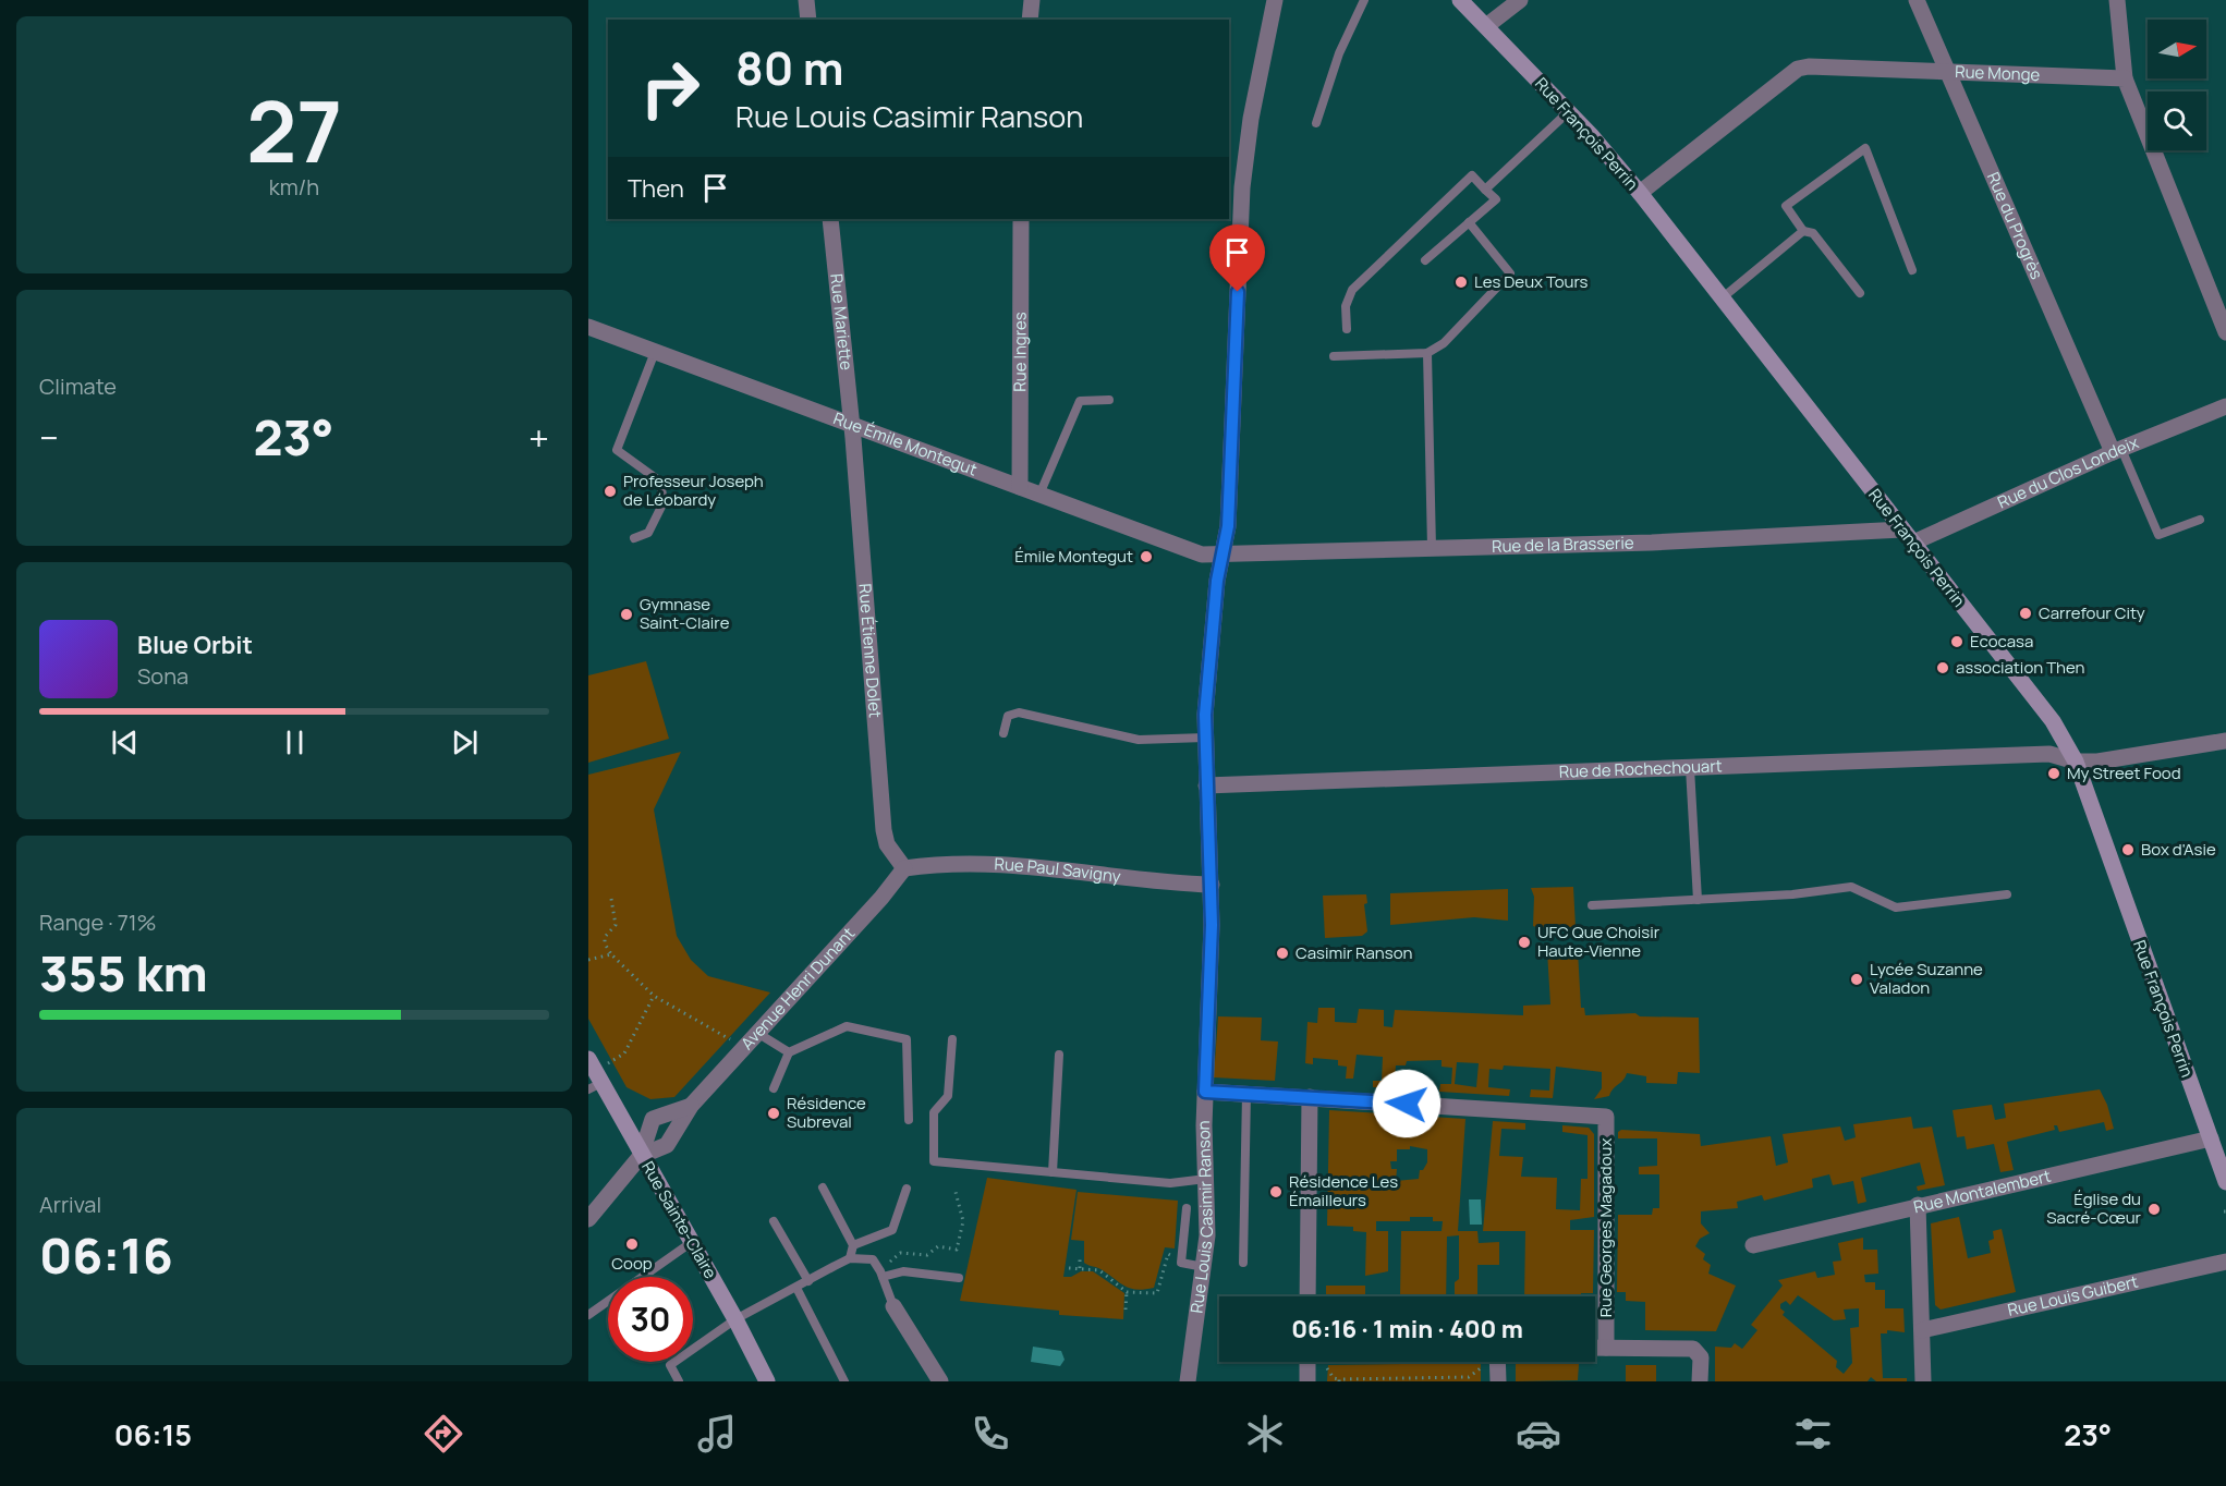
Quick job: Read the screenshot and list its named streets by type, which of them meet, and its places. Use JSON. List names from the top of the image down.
{
  "streets": {
    "main road": ["Rue François Perrin", "Rue Sainte-Claire"],
    "street": [
      "Rue Monge",
      "Rue du Progrès",
      "Rue Mariette",
      "Rue Ingres",
      "Rue Émile Montegut",
      "Rue du Clos Londeix",
      "Rue de la Brasserie",
      "Rue Étienne Dolet",
      "Rue de Rochechouart",
      "Rue Paul Savigny",
      "Avenue Henri Dunant",
      "Rue Montalembert",
      "Rue Louis Casimir Ranson",
      "Rue Georges Magadoux",
      "Rue Louis Guibert"
    ]
  },
  "crossings": [
    ["Rue Monge", "Rue François Perrin"],
    ["Rue Monge", "Rue du Progrès"],
    ["Rue François Perrin", "Rue du Clos Londeix"],
    ["Rue François Perrin", "Rue de la Brasserie"],
    ["Rue François Perrin", "Rue de Rochechouart"],
    ["Rue François Perrin", "Rue Montalembert"],
    ["Rue du Progrès", "Rue du Clos Londeix"],
    ["Rue Mariette", "Rue Émile Montegut"],
    ["Rue Mariette", "Rue Étienne Dolet"],
    ["Rue Ingres", "Rue Émile Montegut"],
    ["Rue Émile Montegut", "Rue de la Brasserie"],
    ["Rue Émile Montegut", "Rue Étienne Dolet"],
    ["Rue Émile Montegut", "Rue Louis Casimir Ranson"],
    ["Rue du Clos Londeix", "Rue de la Brasserie"],
    ["Rue de la Brasserie", "Rue Louis Casimir Ranson"],
    ["Rue Étienne Dolet", "Rue Paul Savigny"],
    ["Rue Étienne Dolet", "Avenue Henri Dunant"],
    ["Rue de Rochechouart", "Rue Louis Casimir Ranson"],
    ["Rue Paul Savigny", "Avenue Henri Dunant"],
    ["Rue Paul Savigny", "Rue Louis Casimir Ranson"],
    ["Avenue Henri Dunant", "Rue Sainte-Claire"],
    ["Rue Louis Casimir Ranson", "Rue Georges Magadoux"]
  ],
  "places": [
    "Les Deux Tours",
    "Professeur Joseph de Léobardy",
    "Émile Montegut",
    "Carrefour City",
    "Gymnase Saint-Claire",
    "Ecocasa",
    "association Then",
    "My Street Food",
    "Box d'Asie",
    "UFC Que Choisir Haute-Vienne",
    "Casimir Ranson",
    "Lycée Suzanne Valadon",
    "Résidence Subreval",
    "Résidence Les Émailleurs",
    "Église du Sacré-Cœur",
    "Coop"
  ],
  "north": "right",
  "page": {
    "tile": [
      ["27", "km/h"],
      "Climate",
      ["Range · 71%", "355 km"],
      ["Arrival", "06:16"]
    ],
    "turn": ["80 m", "Rue Louis Casimir Ranson"],
    "then": "Then",
    "heat": ["−", "23°", "+"],
    "song": ["Blue Orbit", "Sona"],
    "limit": "30",
    "trip": "06:16 · 1 min · 400 m",
    "tabs": ["06:15", "23°"]
  }
}
